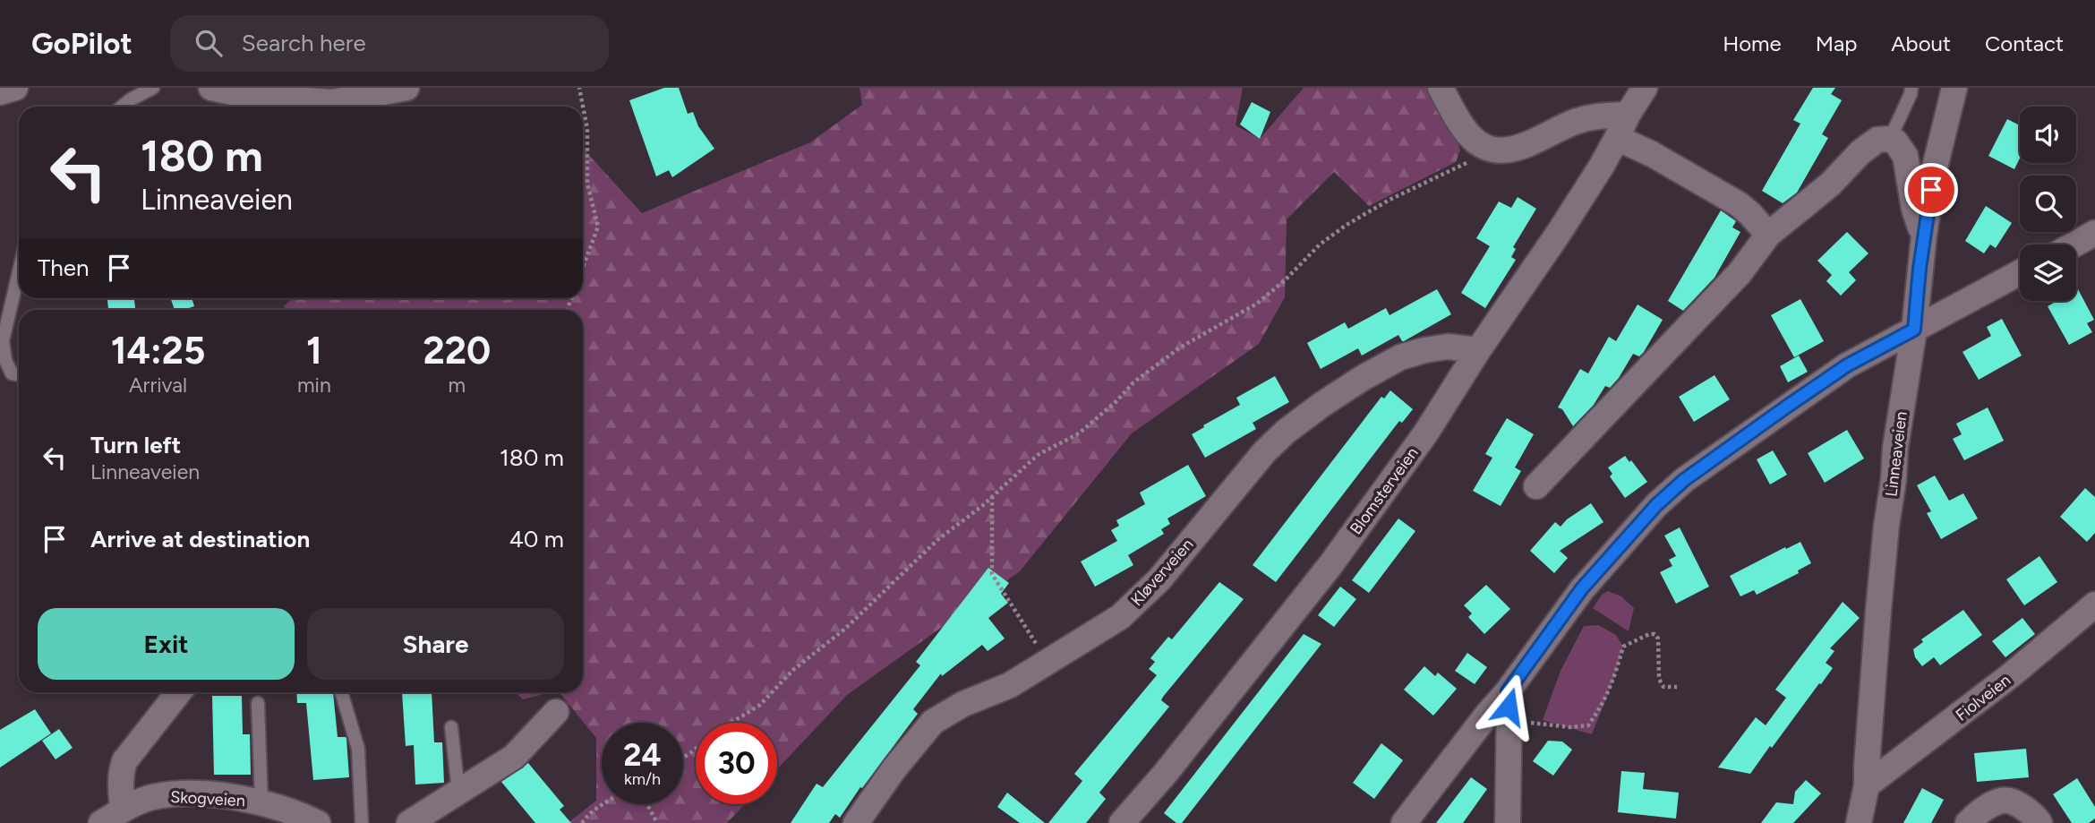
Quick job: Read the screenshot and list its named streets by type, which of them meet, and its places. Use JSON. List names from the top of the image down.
{
  "streets": {
    "street": [
      "Linneaveien",
      "Blomsterveien",
      "Kløverveien",
      "Fiolveien",
      "Skogveien"
    ]
  },
  "crossings": [
    ["Linneaveien", "Fiolveien"],
    ["Blomsterveien", "Kløverveien"]
  ],
  "page": {
    "header": "GoPilot",
    "search": "Search here",
    "nav": [
      "Home",
      "Map",
      "About",
      "Contact"
    ],
    "turn": ["180 m", "Linneaveien"],
    "then": "Then",
    "eta": [
      "14:25",
      "Arrival",
      "1",
      "min",
      "220",
      "m"
    ],
    "list": [
      {
        "name": "Turn left",
        "note": "Linneaveien",
        "value": "180 m"
      },
      {
        "name": "Arrive at destination",
        "value": "40 m"
      }
    ],
    "buttons": ["Exit", "Share"],
    "speed": "24 km/h",
    "limit": "30"
  }
}
